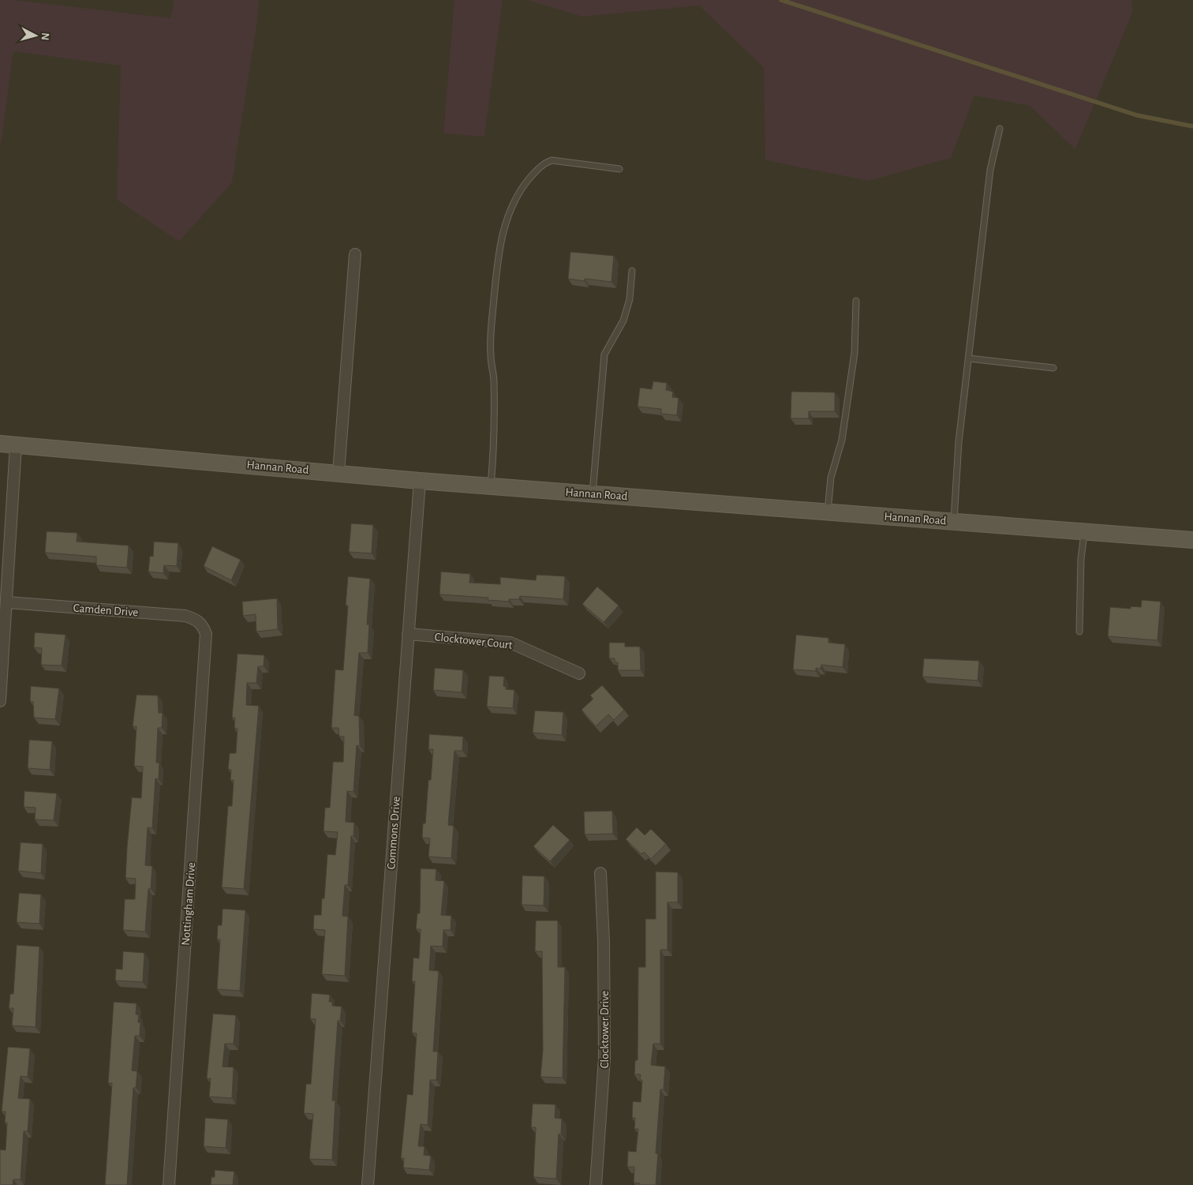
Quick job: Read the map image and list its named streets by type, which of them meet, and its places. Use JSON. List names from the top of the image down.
{
  "streets": {
    "street": [
      "Hannan Road",
      "Camden Drive",
      "Clocktower Court",
      "Commons Drive",
      "Nottingham Drive",
      "Clocktower Drive"
    ]
  },
  "crossings": [
    ["Hannan Road", "Commons Drive"],
    ["Camden Drive", "Nottingham Drive"],
    ["Clocktower Court", "Commons Drive"]
  ],
  "north": "right"
}
